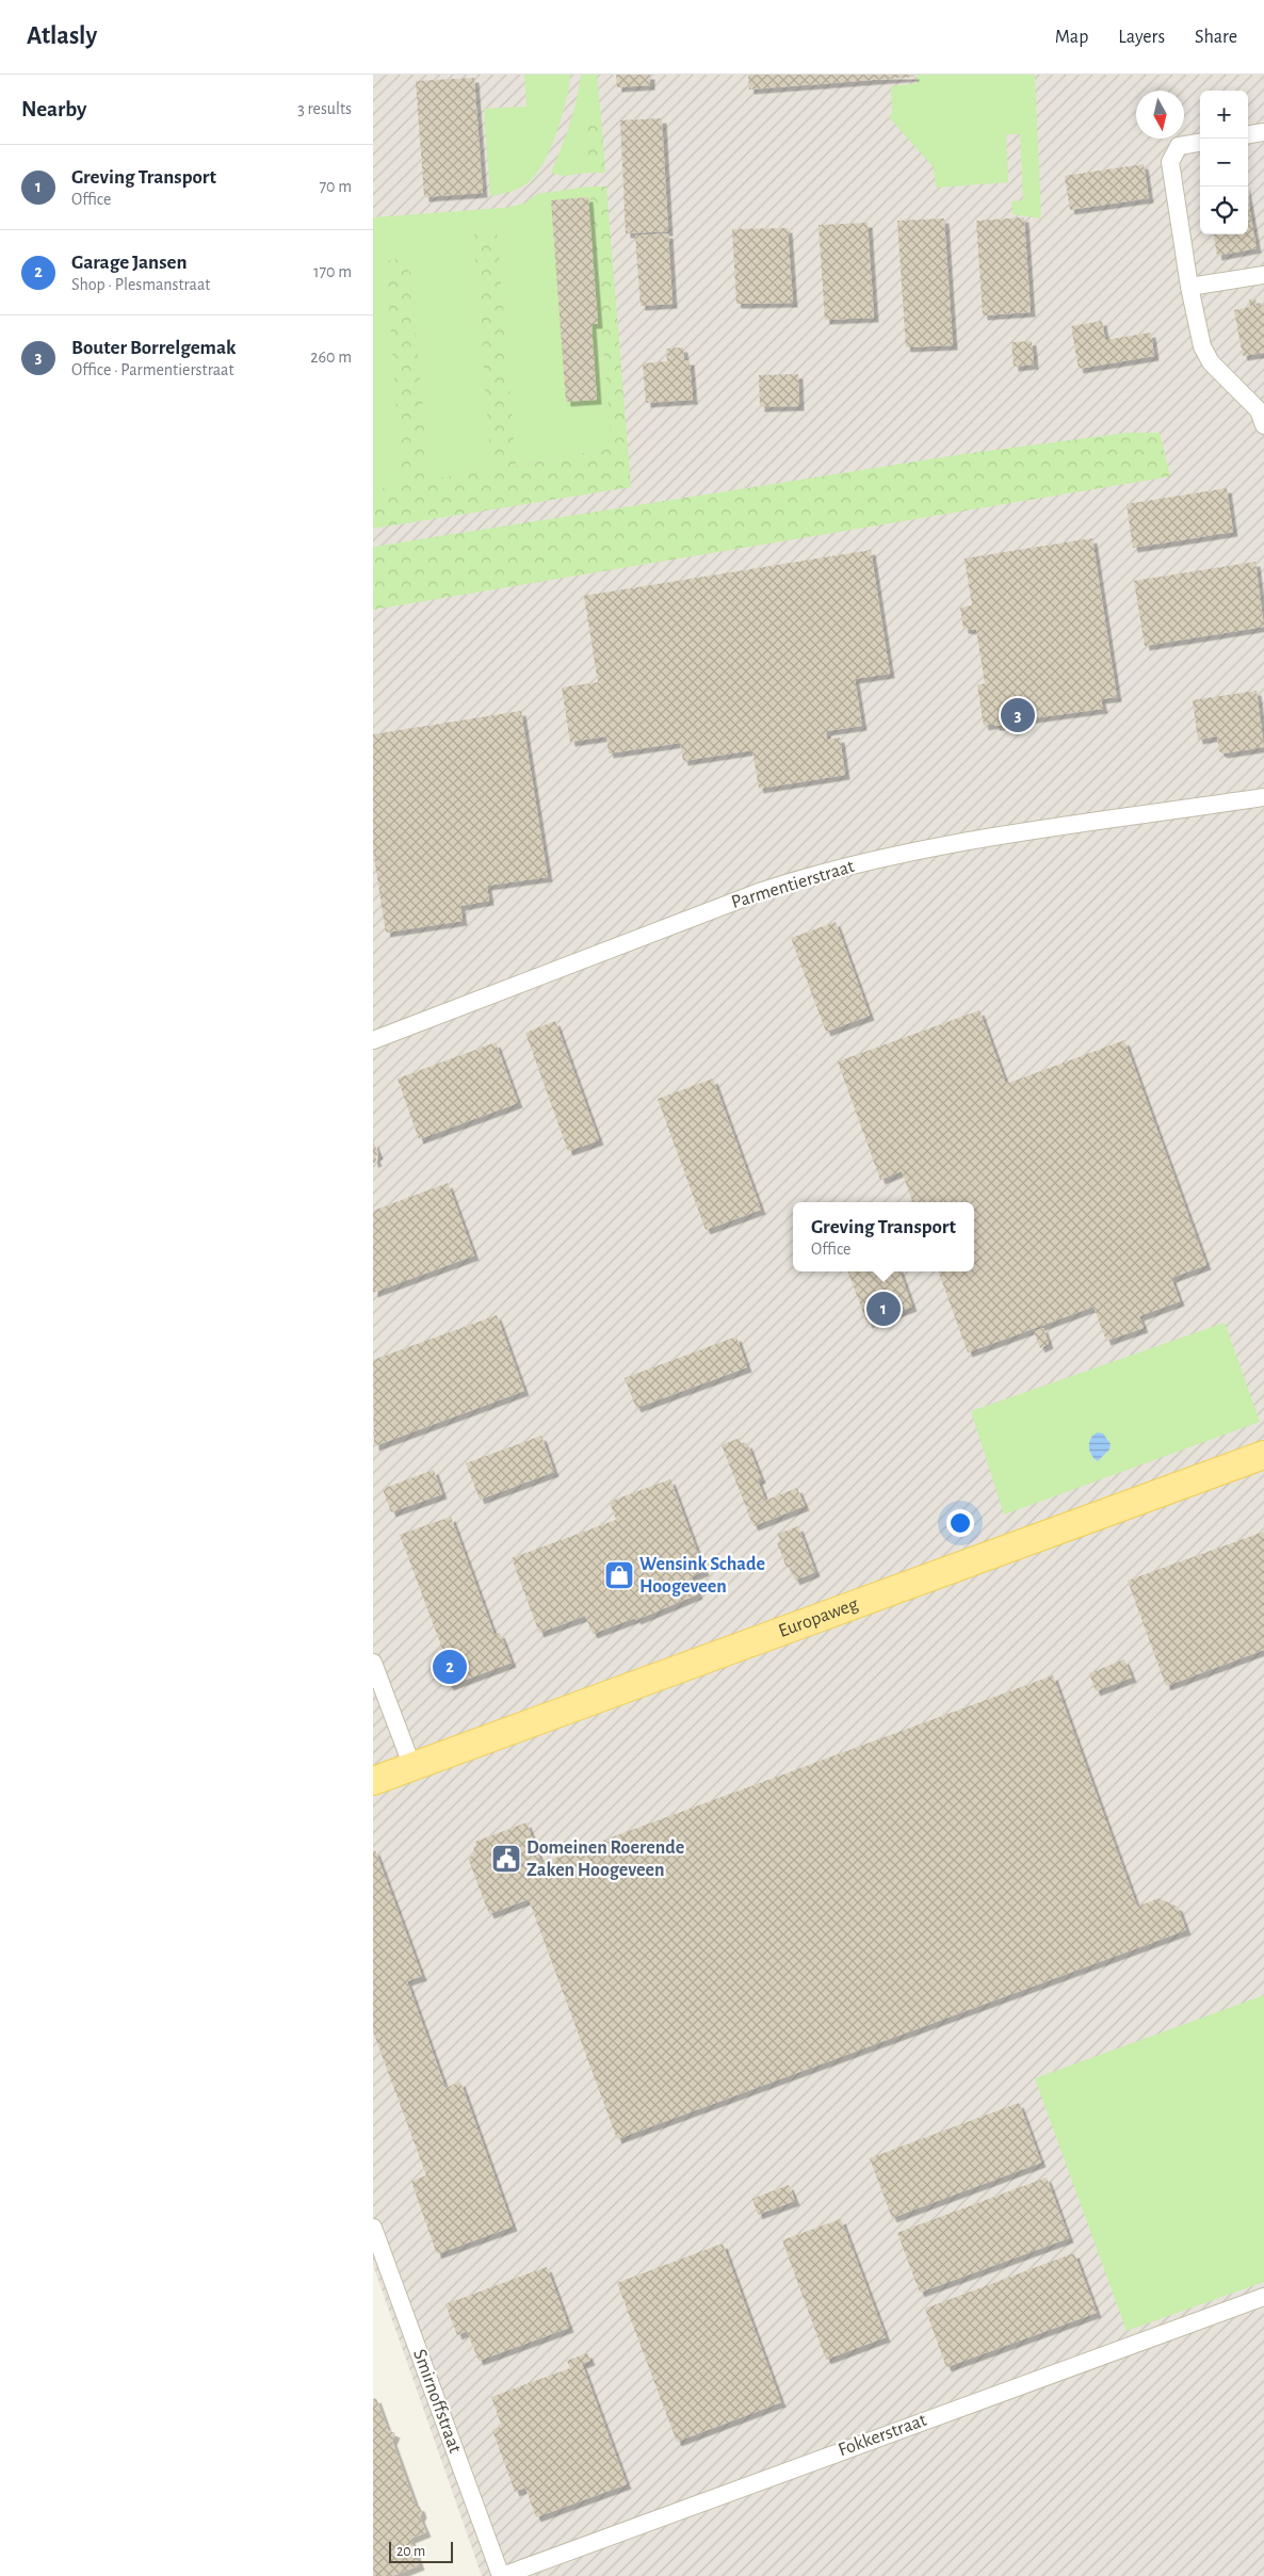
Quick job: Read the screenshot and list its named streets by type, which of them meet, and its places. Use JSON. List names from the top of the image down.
{
  "streets": {
    "main road": ["Europaweg"],
    "street": ["Parmentierstraat", "Smirnoffstraat", "Fokkerstraat"]
  },
  "crossings": [
    ["Smirnoffstraat", "Fokkerstraat"]
  ],
  "places": {
    "shop": ["Wensink Schade Hoogeveen"],
    "public building": ["Domeinen Roerende Zaken Hoogeveen"]
  },
  "scale_bar": "20 m",
  "north": "bottom",
  "page": {
    "header": "Atlasly",
    "nav": ["Map", "Layers", "Share"],
    "heading": ["Nearby", "3 results"],
    "map_buttons": ["+", "−"],
    "list": [
      {
        "mark": "1",
        "name": "Greving Transport",
        "note": "Office",
        "value": "70 m"
      },
      {
        "mark": "2",
        "name": "Garage Jansen",
        "note": "Shop · Plesmanstraat",
        "value": "170 m"
      },
      {
        "mark": "3",
        "name": "Bouter Borrelgemak",
        "note": "Office · Parmentierstraat",
        "value": "260 m"
      }
    ],
    "pins": ["3", "1", "2"],
    "popup": ["Greving Transport", "Office"],
    "scale": "20 m"
  }
}
